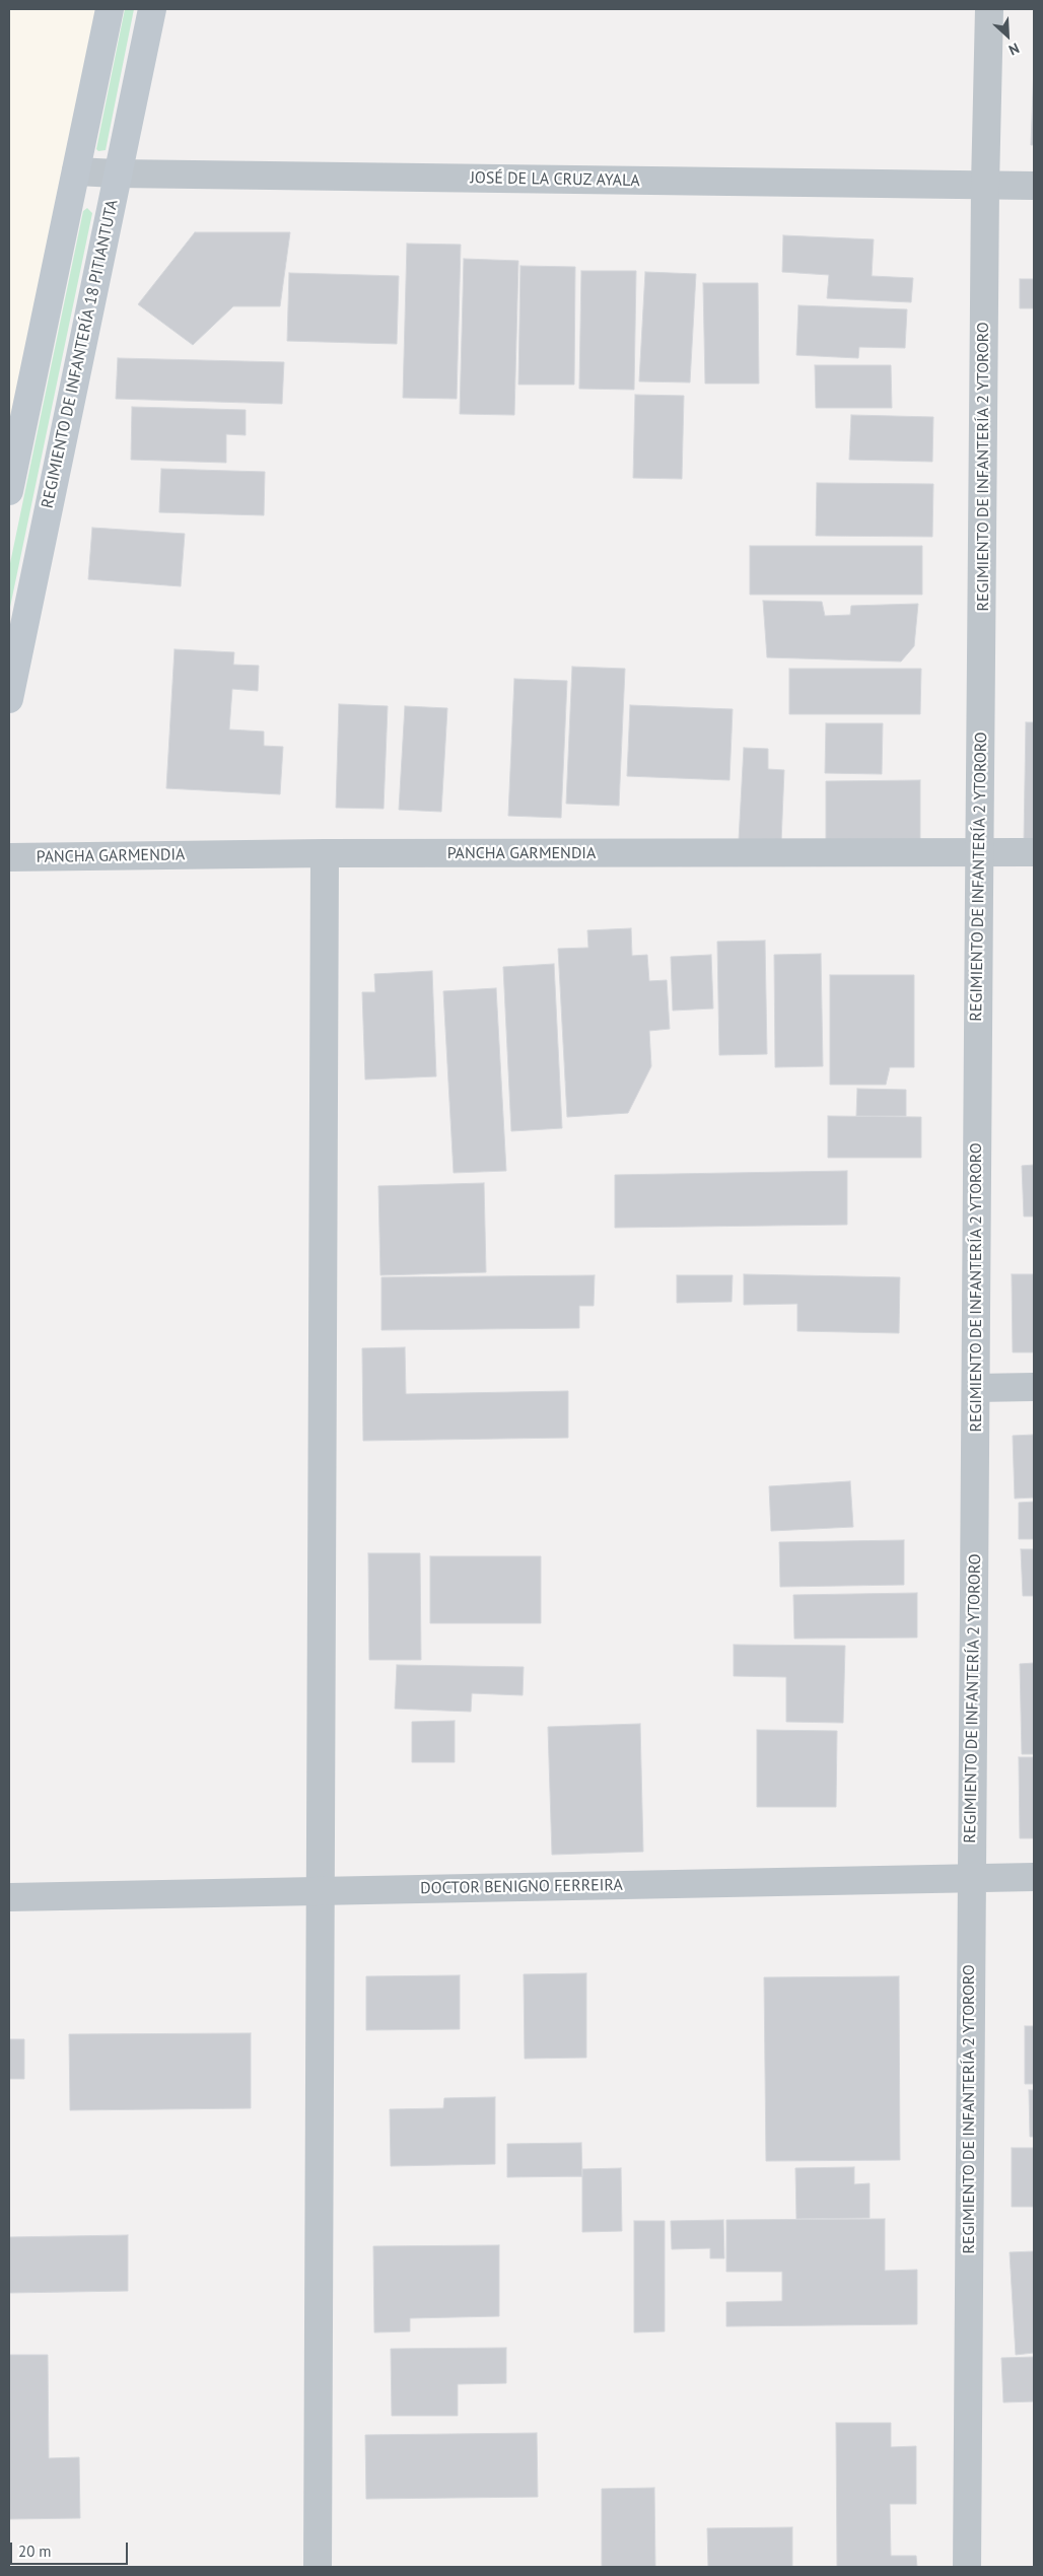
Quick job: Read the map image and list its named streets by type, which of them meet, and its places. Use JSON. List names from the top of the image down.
{
  "streets": {
    "main road": ["REGIMIENTO DE INFANTERÍA 18 PITIANTUTA"],
    "street": [
      "JOSÉ DE LA CRUZ AYALA",
      "REGIMIENTO DE INFANTERÍA 2 YTORORO",
      "PANCHA GARMENDIA",
      "DOCTOR BENIGNO FERREIRA"
    ]
  },
  "crossings": [
    ["JOSÉ DE LA CRUZ AYALA", "REGIMIENTO DE INFANTERÍA 18 PITIANTUTA"],
    ["JOSÉ DE LA CRUZ AYALA", "REGIMIENTO DE INFANTERÍA 2 YTORORO"],
    ["REGIMIENTO DE INFANTERÍA 2 YTORORO", "PANCHA GARMENDIA"],
    ["REGIMIENTO DE INFANTERÍA 2 YTORORO", "DOCTOR BENIGNO FERREIRA"]
  ],
  "scale_bar": "20 m",
  "north": "bottom right"
}
